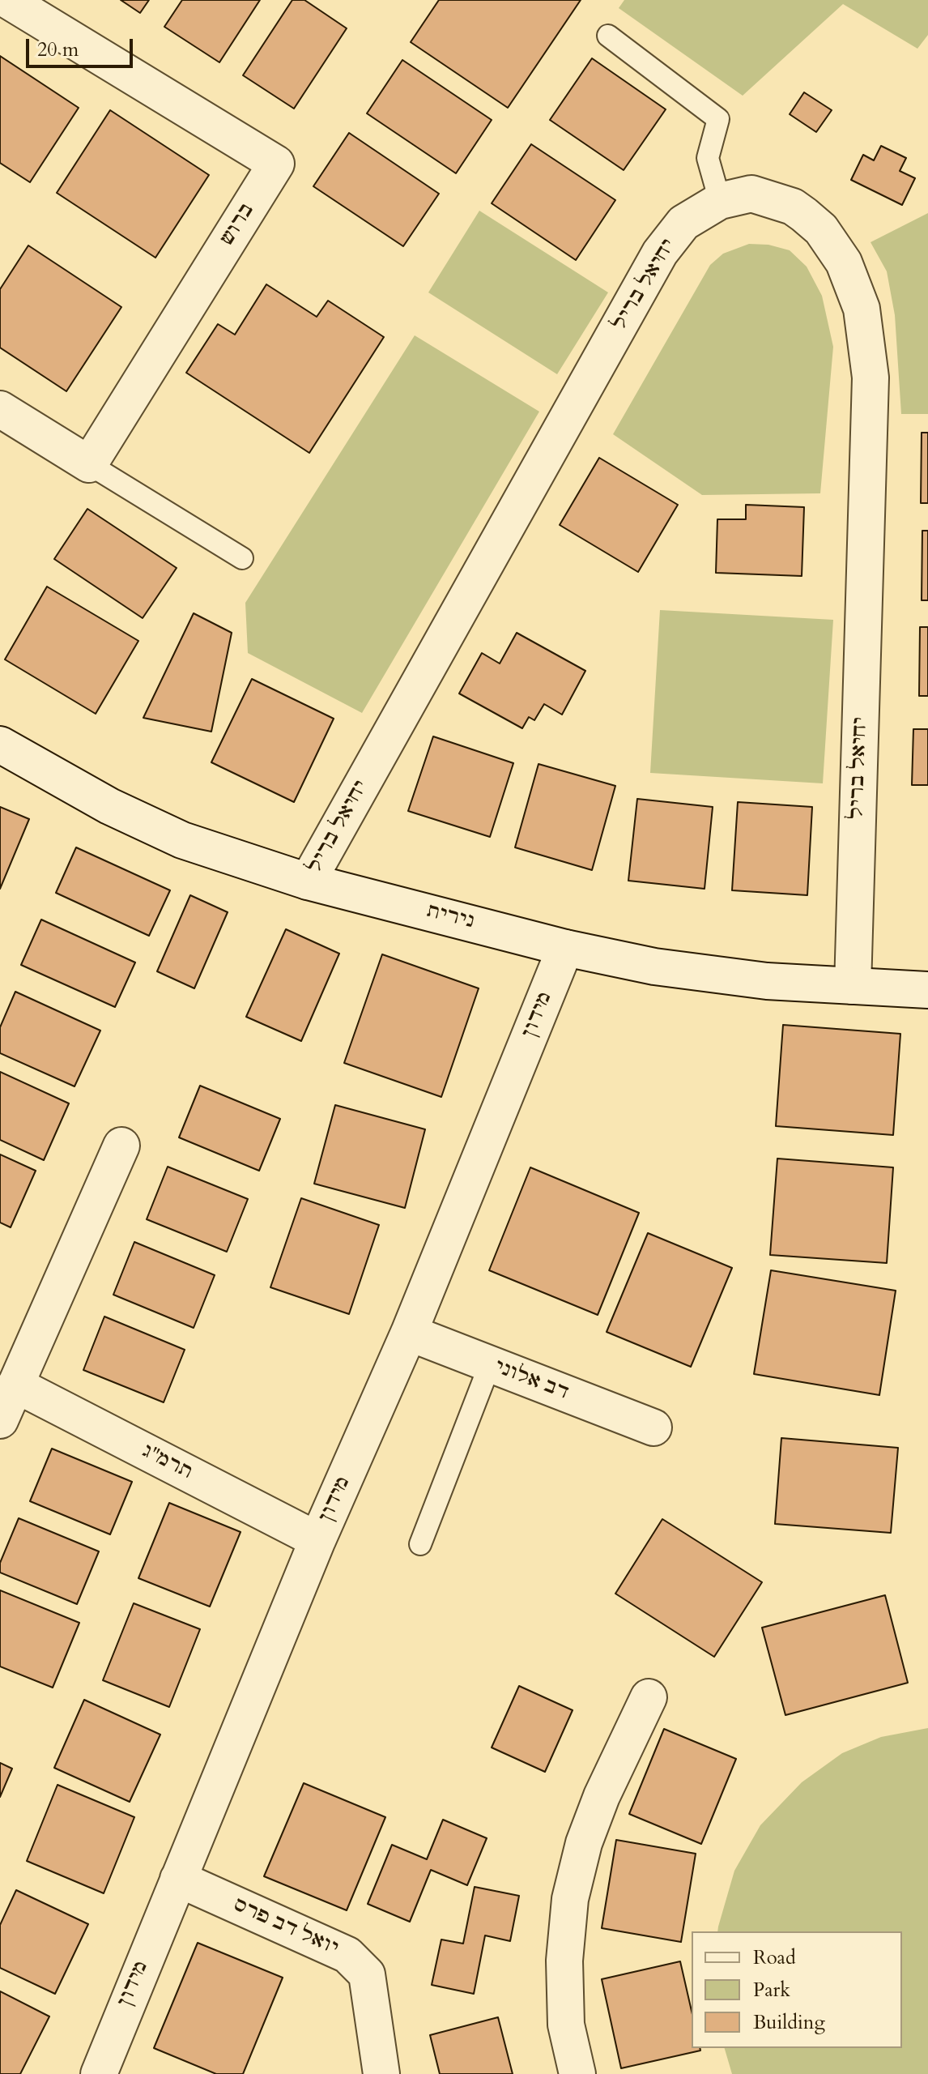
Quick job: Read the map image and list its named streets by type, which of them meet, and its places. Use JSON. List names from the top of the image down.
{
  "streets": {
    "street": [
      "ברוש",
      "יחיאל בריל",
      "נירית",
      "מידון",
      "דב אלוני",
      "תרמ\"ג",
      "יואל דב פרס"
    ]
  },
  "crossings": [
    ["יחיאל בריל", "נירית"],
    ["נירית", "מידון"],
    ["מידון", "דב אלוני"],
    ["מידון", "תרמ\"ג"],
    ["מידון", "יואל דב פרס"]
  ],
  "legend": ["Road", "Park", "Building"],
  "scale_bar": "20 m"
}
